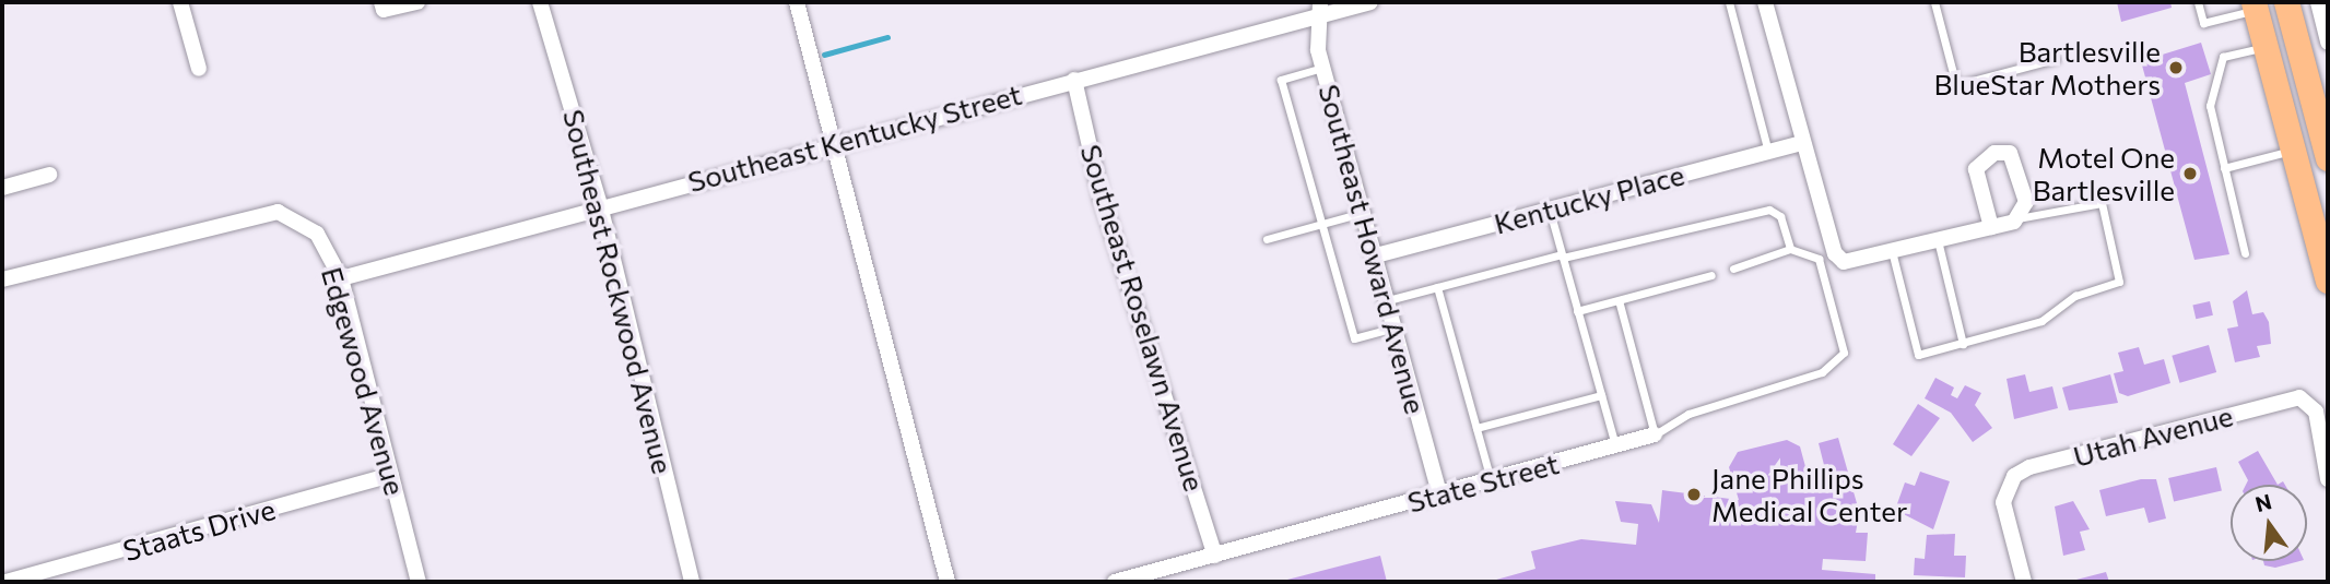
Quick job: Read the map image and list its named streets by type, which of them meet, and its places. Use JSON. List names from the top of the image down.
{
  "streets": {
    "street": [
      "Southeast Kentucky Street",
      "Kentucky Place",
      "Southeast Howard Avenue",
      "Southeast Rockwood Avenue",
      "Southeast Roselawn Avenue",
      "Edgewood Avenue",
      "Utah Avenue",
      "State Street",
      "Staats Drive"
    ]
  },
  "crossings": [
    ["Southeast Kentucky Street", "Southeast Howard Avenue"],
    ["Southeast Kentucky Street", "Southeast Rockwood Avenue"],
    ["Southeast Kentucky Street", "Southeast Roselawn Avenue"],
    ["Southeast Kentucky Street", "Edgewood Avenue"],
    ["Kentucky Place", "Southeast Howard Avenue"],
    ["Southeast Howard Avenue", "State Street"],
    ["Southeast Roselawn Avenue", "State Street"],
    ["Edgewood Avenue", "Staats Drive"]
  ],
  "places": ["Bartlesville BlueStar Mothers", "Motel One Bartlesville", "Jane Phillips Medical Center"],
  "north": "top"
}
